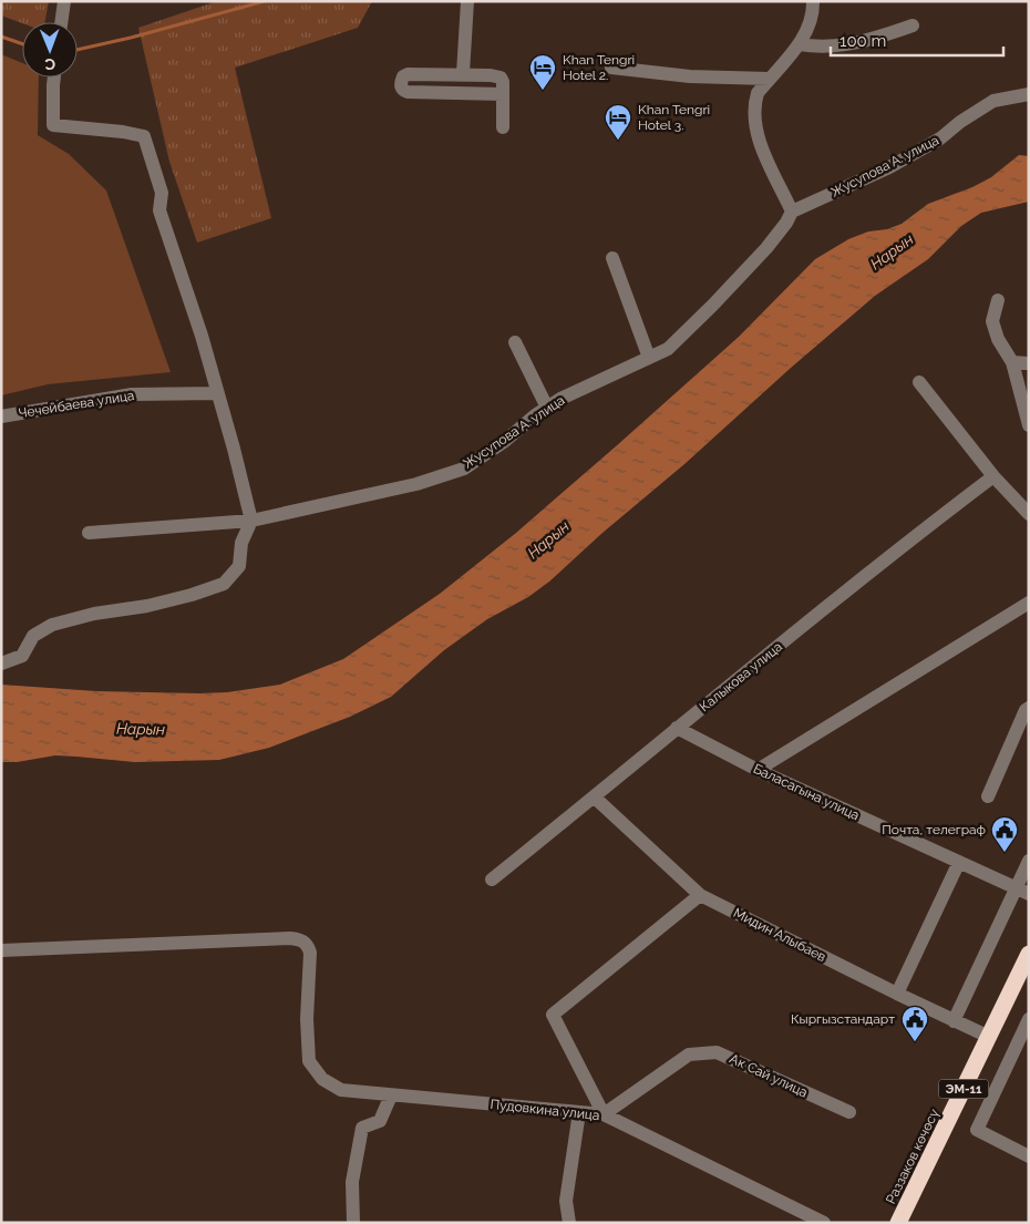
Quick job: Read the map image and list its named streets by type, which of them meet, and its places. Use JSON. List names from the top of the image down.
{
  "streets": {
    "highway": ["ЭМ-11", "Раззаков көчөсү"],
    "street": [
      "Жусупова А. улица",
      "Чечейбаева улица",
      "Калыкова улица",
      "Баласагына улица",
      "Мидин Алыбаев",
      "Ак Сай улица",
      "Пудовкина улица"
    ]
  },
  "crossings": [
    ["Калыкова улица", "Баласагына улица"],
    ["Калыкова улица", "Мидин Алыбаев"],
    ["Мидин Алыбаев", "Раззаков көчөсү"],
    ["Ак Сай улица", "Пудовкина улица"]
  ],
  "water": ["Нарын"],
  "places": {
    "hotel": ["Khan Tengri Hotel 2.", "Khan Tengri Hotel 3."],
    "public building": ["Почта, телеграф", "Кыргызстандарт"]
  },
  "scale_bar": "100 m",
  "north": "bottom"
}
